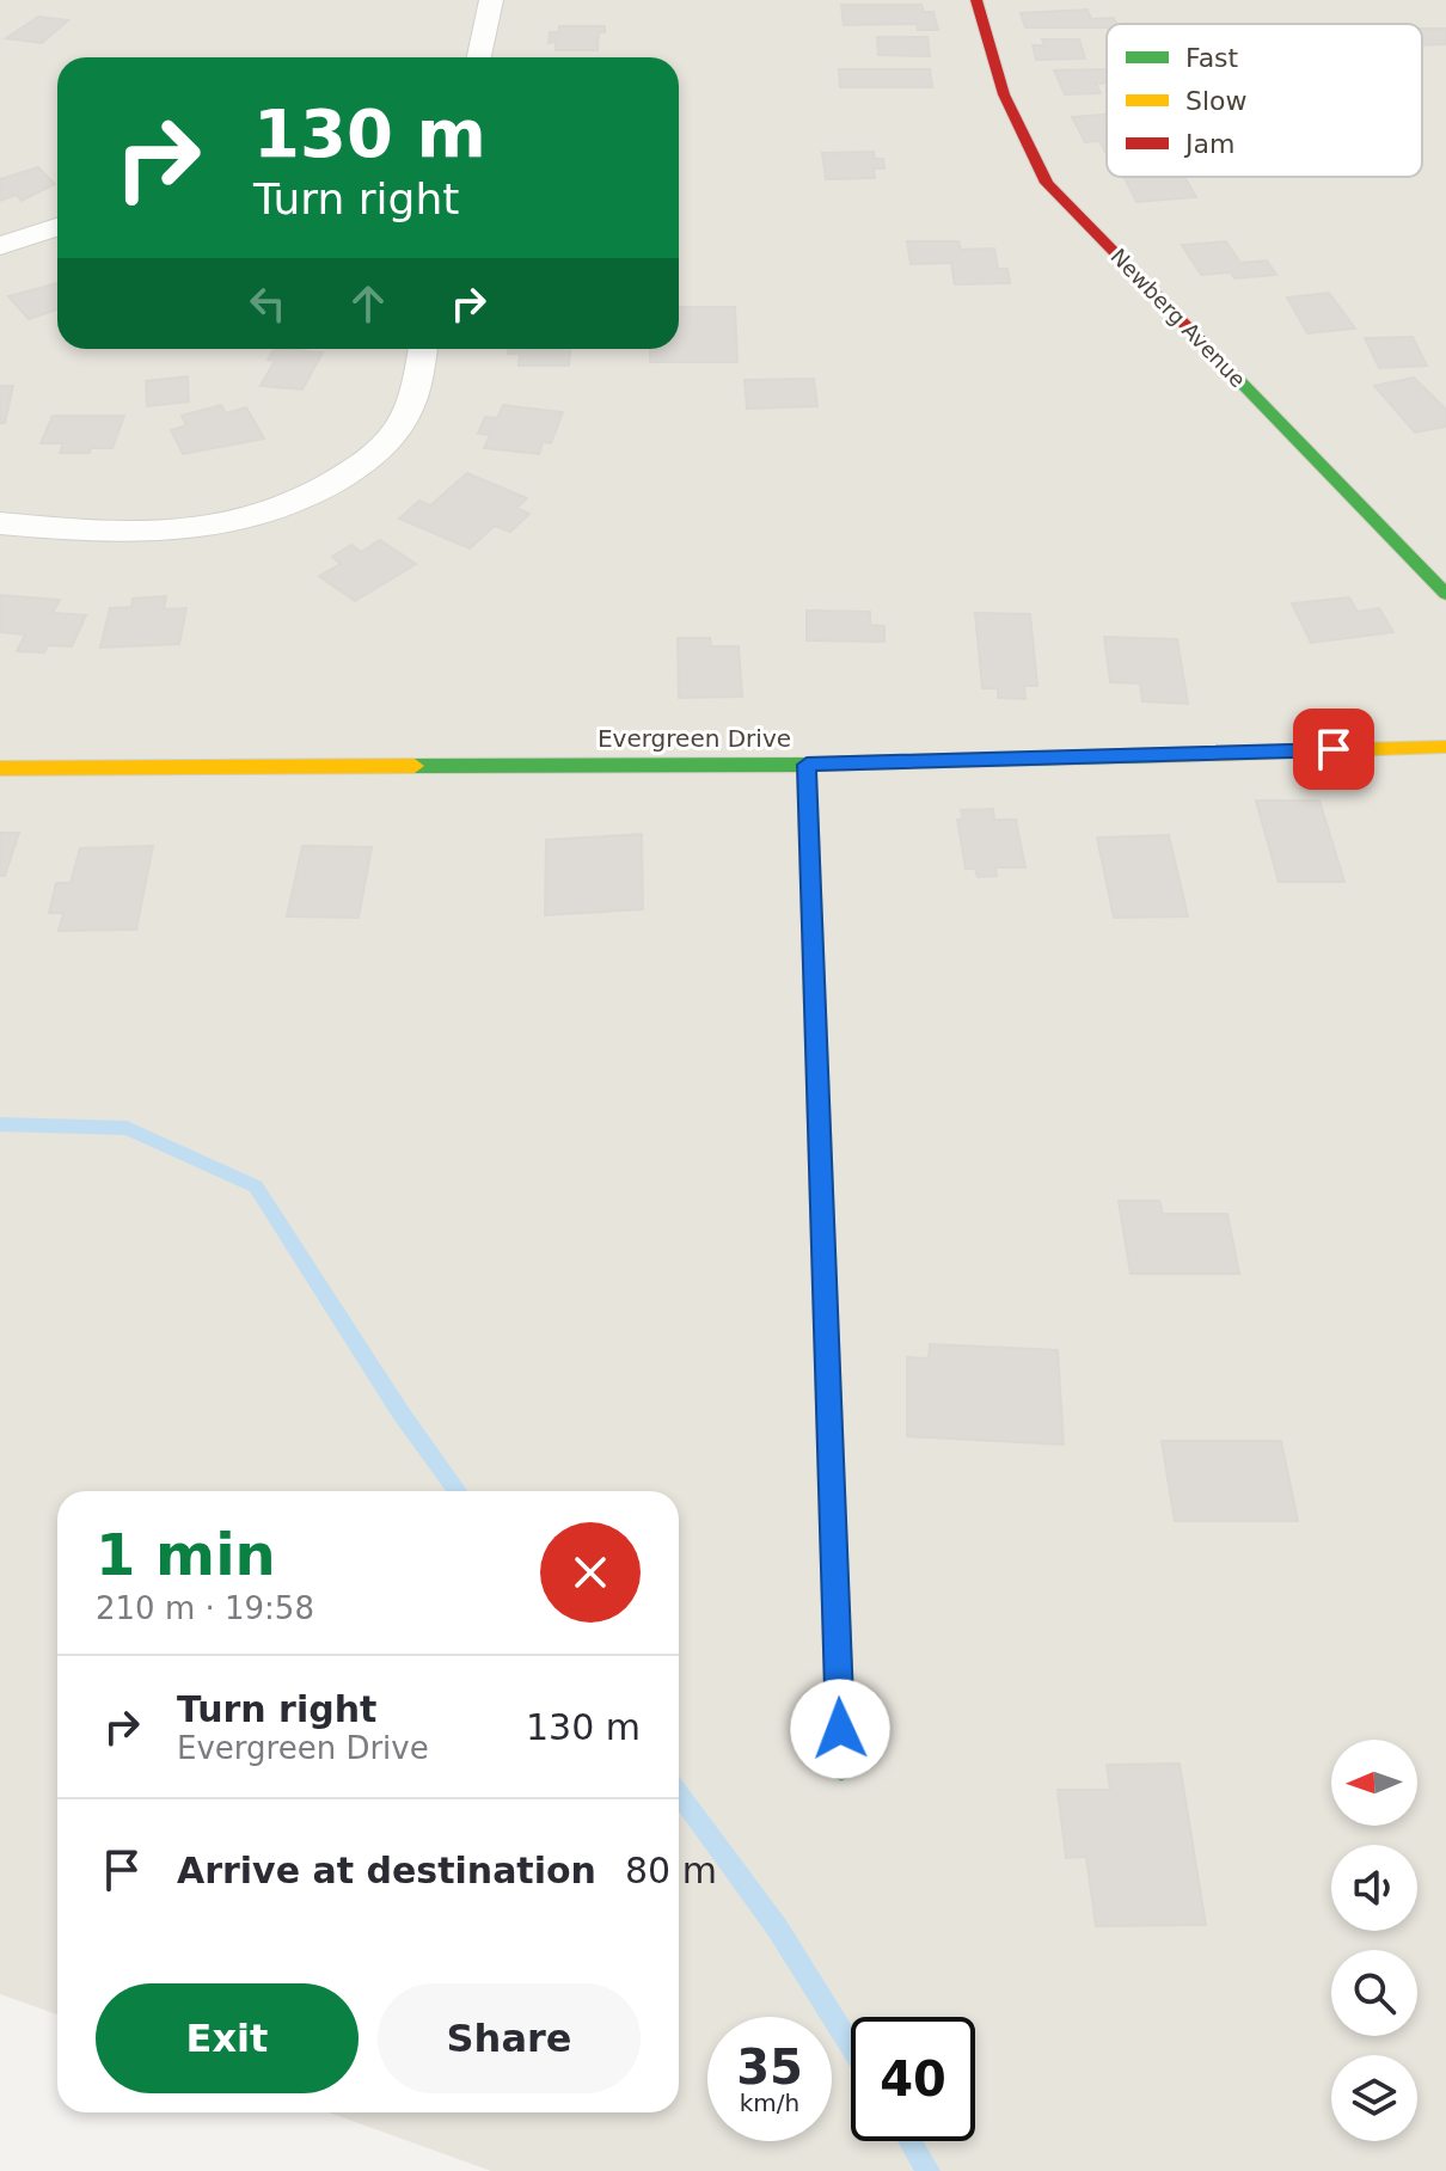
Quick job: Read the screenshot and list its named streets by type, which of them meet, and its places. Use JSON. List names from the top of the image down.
{
  "streets": {
    "street": ["Newberg Avenue", "Evergreen Drive"]
  },
  "legend": ["Fast", "Slow", "Jam"],
  "north": "left",
  "page": {
    "turn": ["130 m", "Turn right"],
    "heading": ["1 min", "210 m · 19:58"],
    "list": [
      {
        "name": "Turn right",
        "note": "Evergreen Drive",
        "value": "130 m"
      },
      {
        "name": "Arrive at destination",
        "value": "80 m"
      }
    ],
    "buttons": ["Exit", "Share"],
    "speed": "35 km/h",
    "limit": "40"
  }
}
